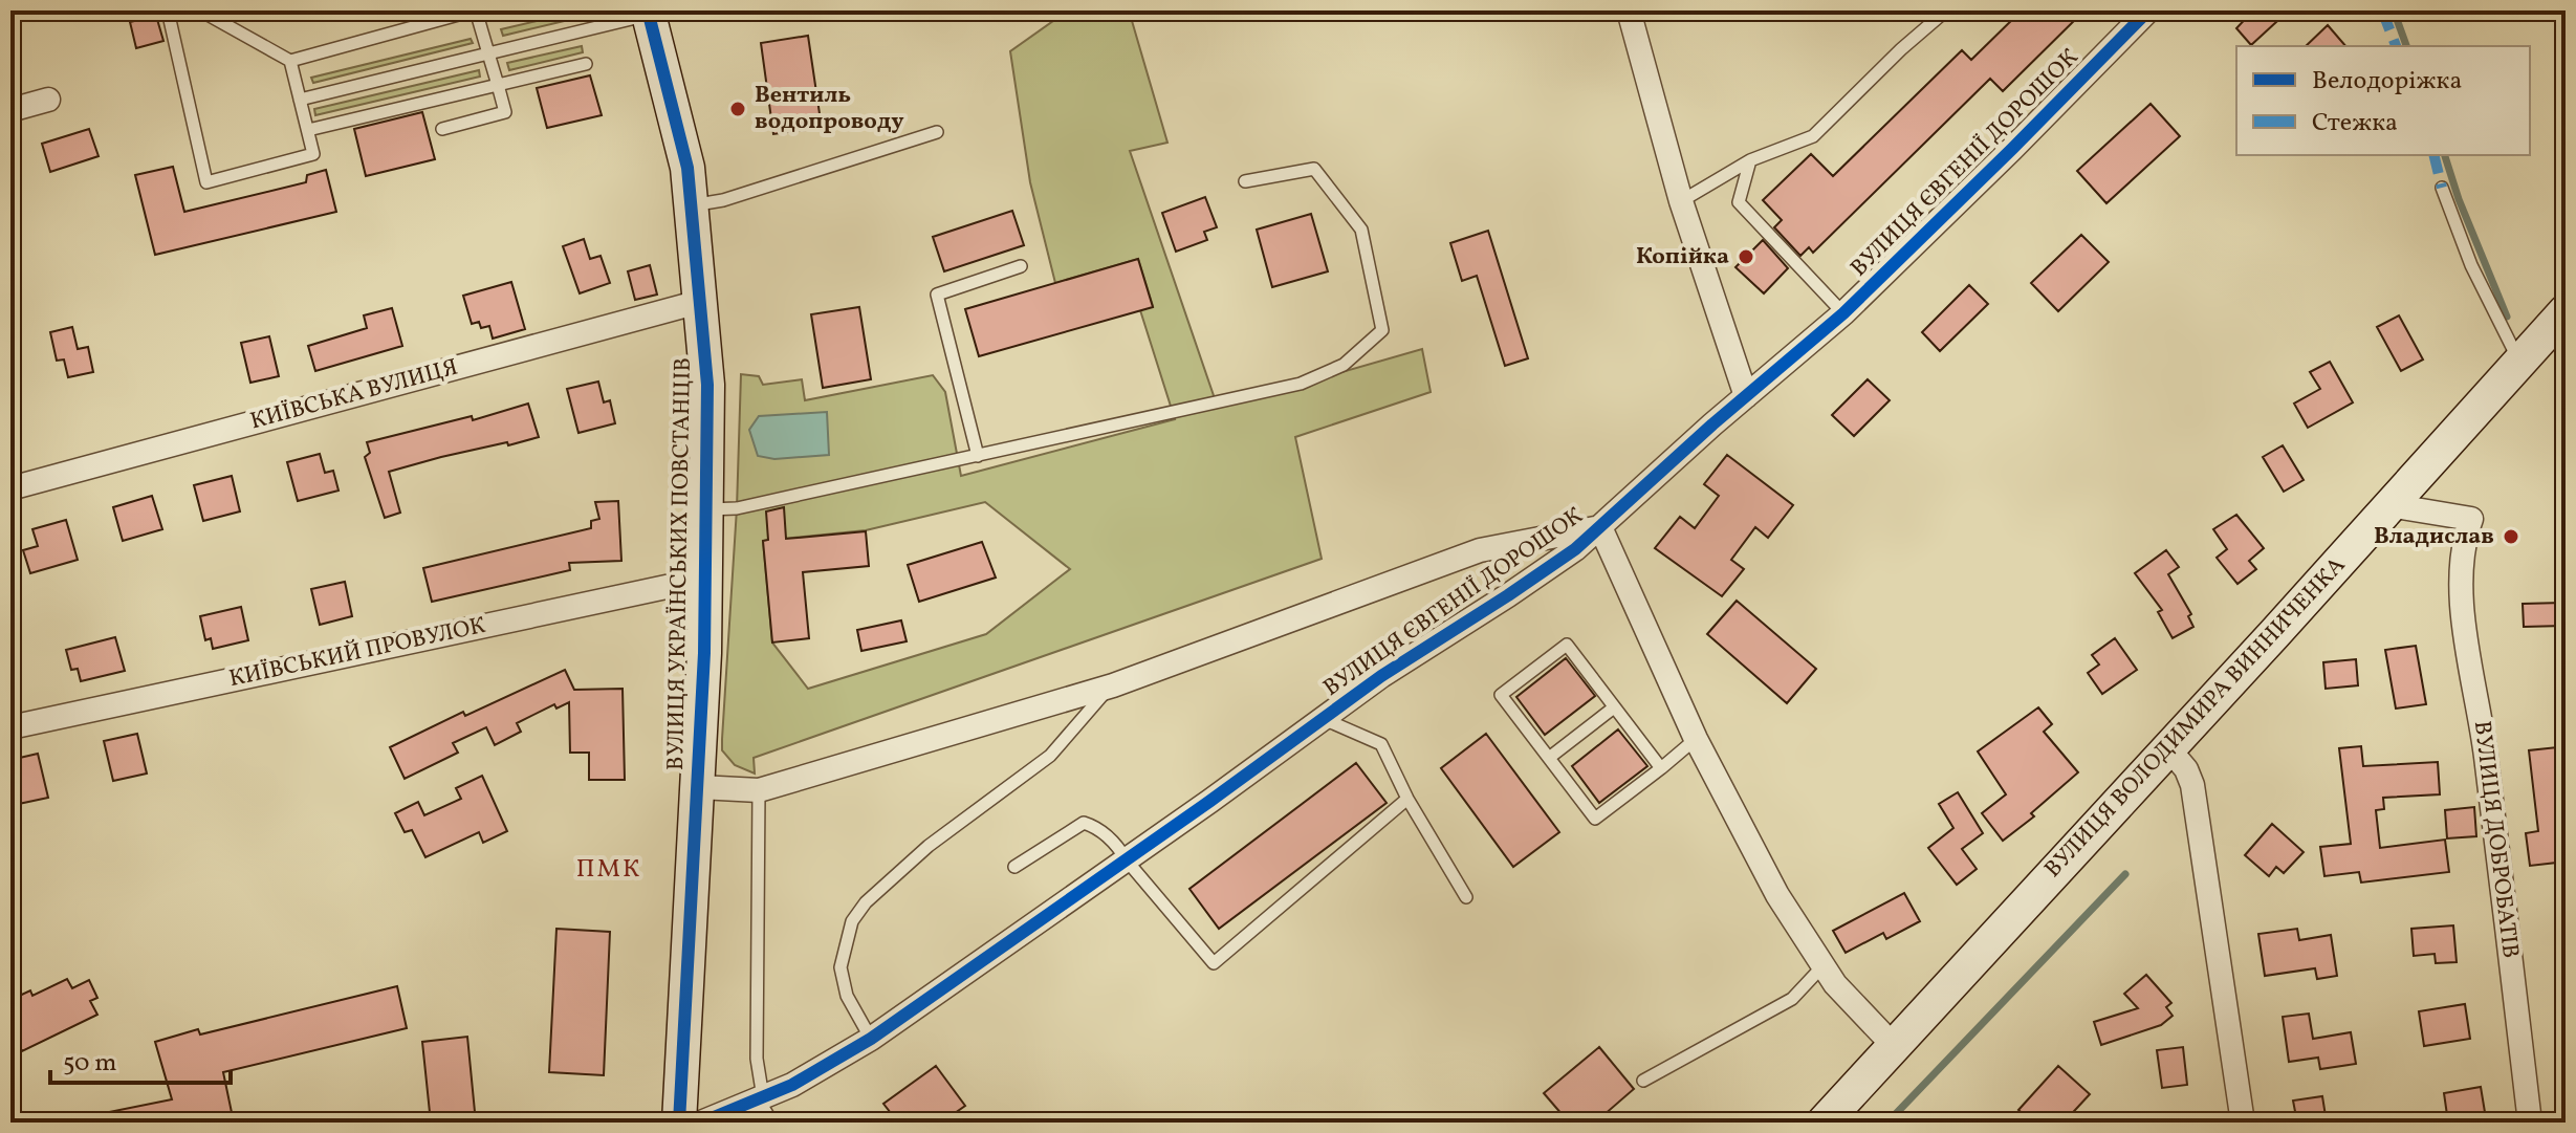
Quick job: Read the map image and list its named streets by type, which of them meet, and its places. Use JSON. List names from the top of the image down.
{
  "streets": {
    "street": [
      "ВУЛИЦЯ ЄВГЕНІЇ ДОРОШОК",
      "КИЇВСЬКА ВУЛИЦЯ",
      "ВУЛИЦЯ УКРАЇНСЬКИХ ПОВСТАНЦІВ",
      "КИЇВСЬКИЙ ПРОВУЛОК",
      "ВУЛИЦЯ ВОЛОДИМИРА ВИННИЧЕНКА",
      "ВУЛИЦЯ ДОБРОБАТІВ"
    ]
  },
  "crossings": [
    ["КИЇВСЬКА ВУЛИЦЯ", "ВУЛИЦЯ УКРАЇНСЬКИХ ПОВСТАНЦІВ"],
    ["ВУЛИЦЯ УКРАЇНСЬКИХ ПОВСТАНЦІВ", "КИЇВСЬКИЙ ПРОВУЛОК"],
    ["ВУЛИЦЯ ВОЛОДИМИРА ВИННИЧЕНКА", "ВУЛИЦЯ ДОБРОБАТІВ"]
  ],
  "districts": ["ПМК"],
  "places": ["Вентиль водопроводу", "Копійка", "Владислав"],
  "legend": ["Велодоріжка", "Стежка"],
  "scale_bar": "50 m"
}
